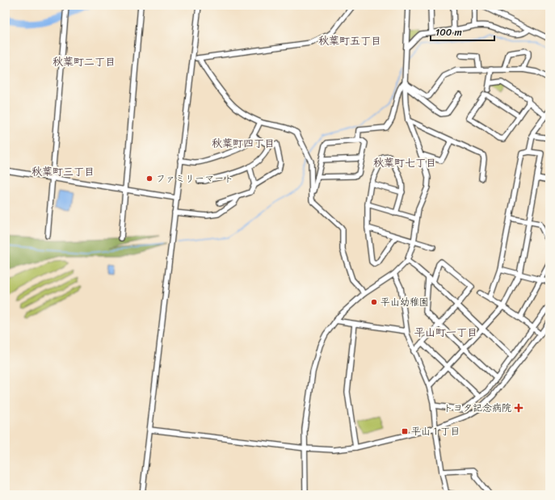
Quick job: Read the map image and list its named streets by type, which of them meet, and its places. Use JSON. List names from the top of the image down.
{
  "districts": [
    "秋葉町五丁目",
    "秋葉町二丁目",
    "秋葉町四丁目",
    "秋葉町七丁目",
    "秋葉町三丁目",
    "平山町一丁目"
  ],
  "places": {
    "other": ["ファミリーマート", "平山幼稚園"],
    "health": ["トヨタ記念病院"],
    "transit": ["平山１丁目"]
  },
  "scale_bar": "100 m"
}
